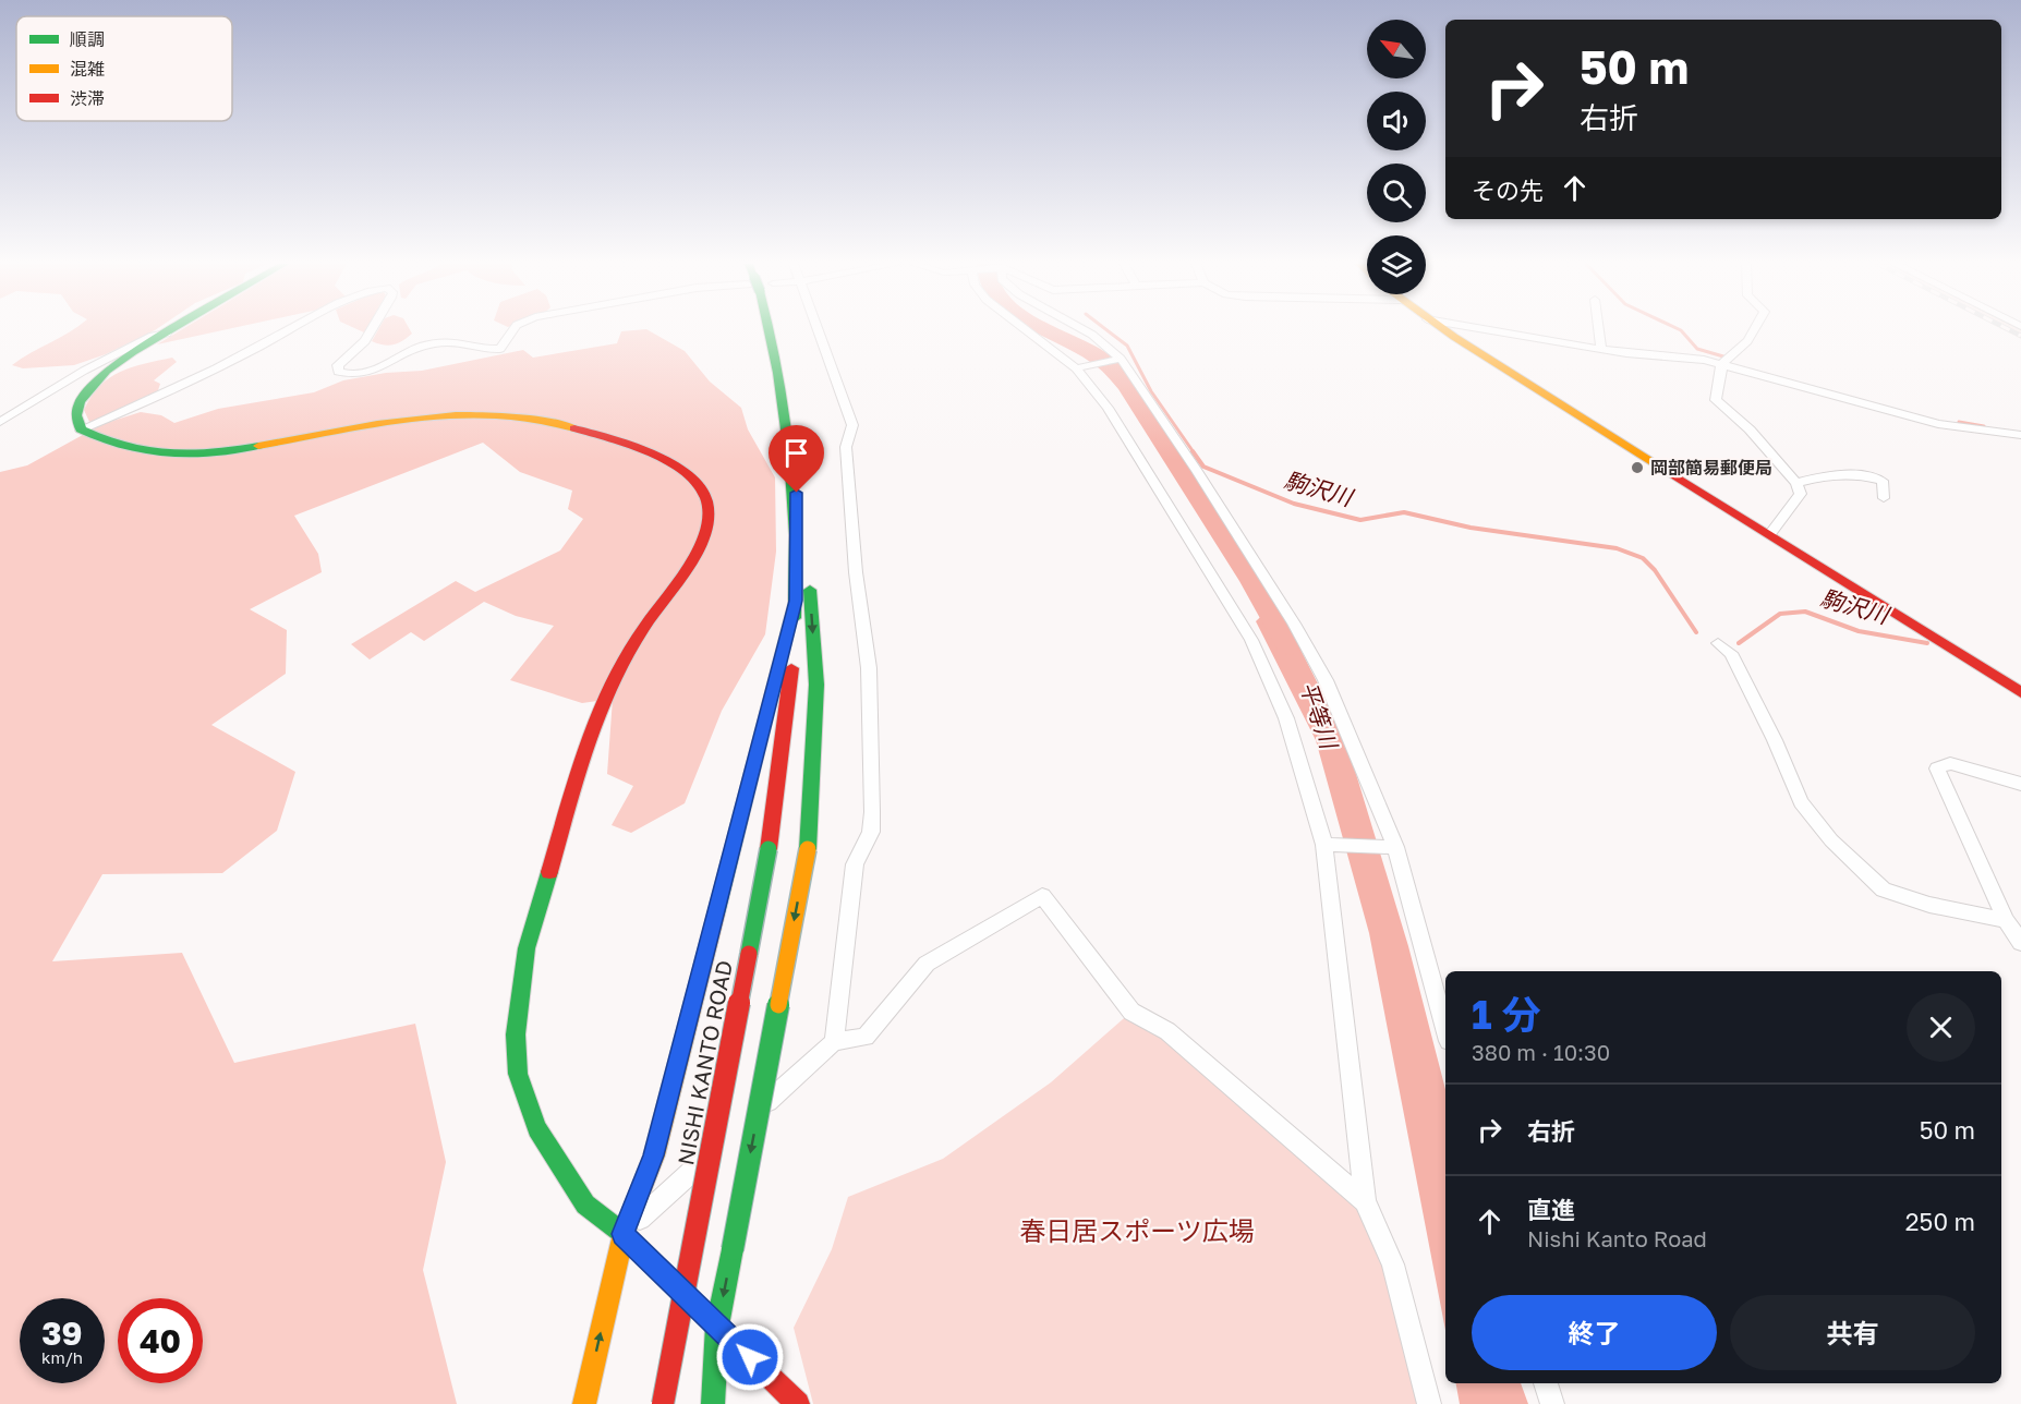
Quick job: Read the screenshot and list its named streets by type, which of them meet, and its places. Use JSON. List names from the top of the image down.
{
  "streets": {
    "main road": ["NISHI KANTO ROAD"]
  },
  "water": ["駒沢川", "平等川"],
  "parks": ["春日居スポーツ広場"],
  "places": ["岡部簡易郵便局"],
  "legend": ["順調", "混雑", "渋滞"],
  "north": "top left",
  "page": {
    "turn": ["50 m", "右折"],
    "then": "その先",
    "heading": ["1 分", "380 m · 10:30"],
    "list": [
      {
        "name": "右折",
        "value": "50 m"
      },
      {
        "name": "直進",
        "note": "Nishi Kanto Road",
        "value": "250 m"
      }
    ],
    "buttons": ["終了", "共有"],
    "speed": "39 km/h",
    "limit": "40"
  }
}
